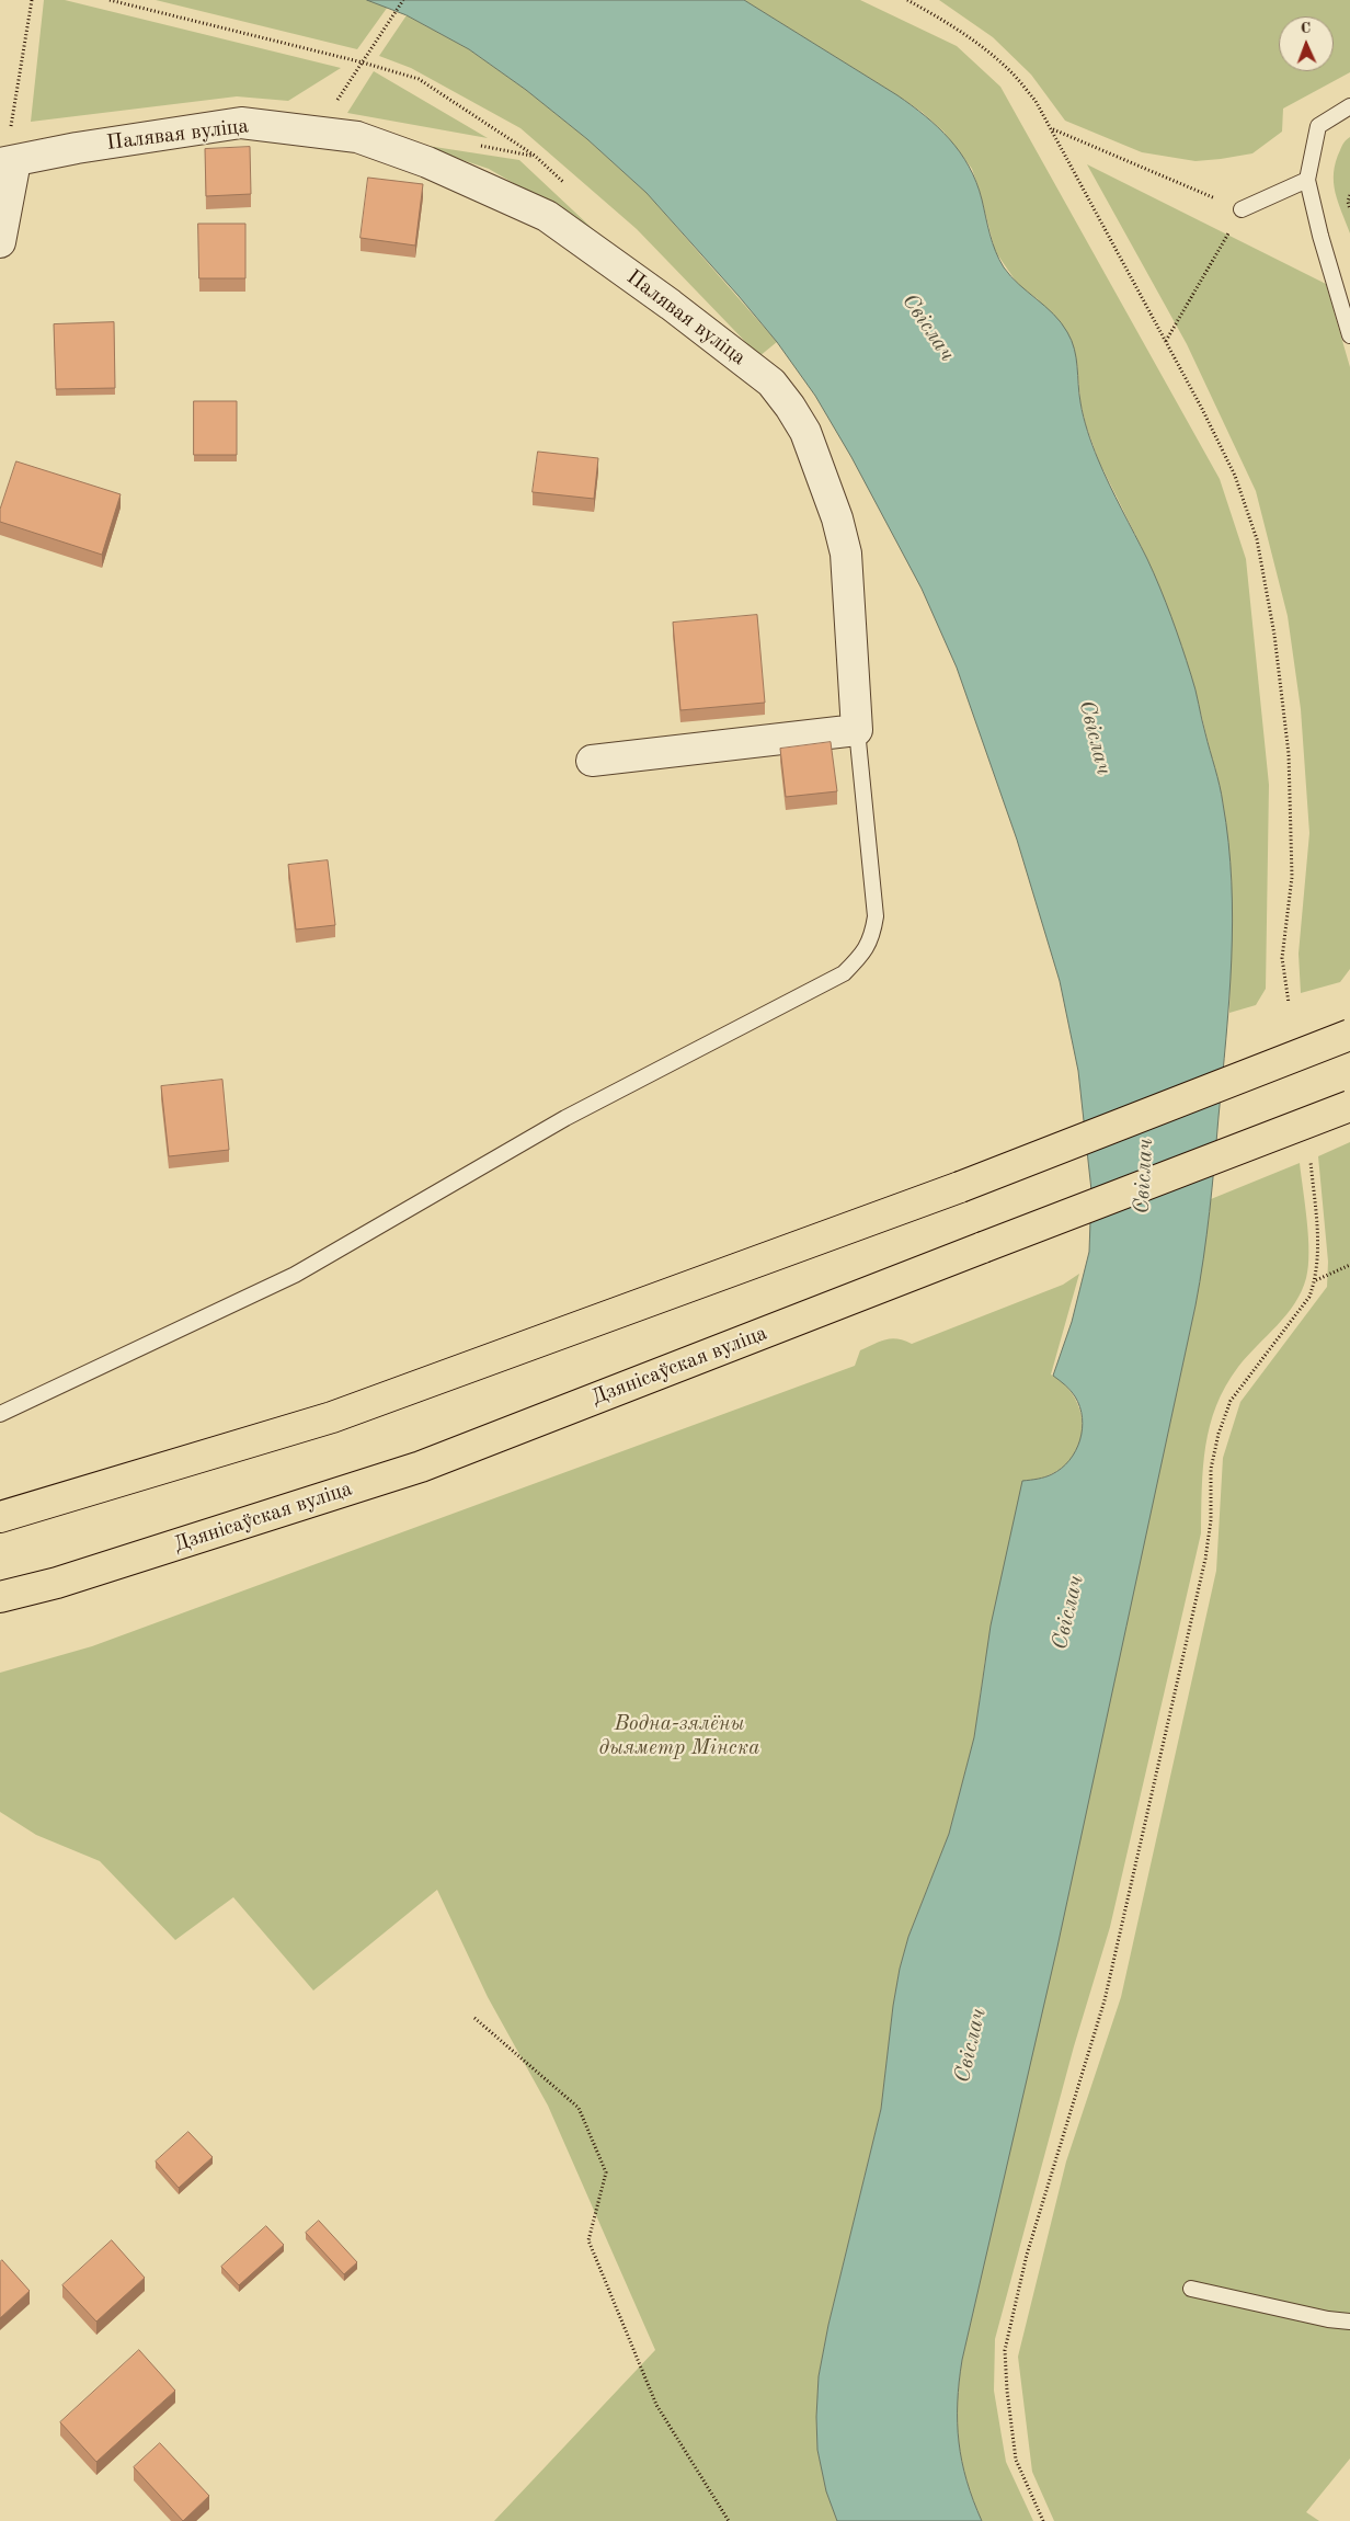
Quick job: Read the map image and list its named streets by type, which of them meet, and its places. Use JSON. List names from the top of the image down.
{
  "streets": {
    "main road": ["Дзянісаўская вуліца"],
    "street": ["Палявая вуліца"]
  },
  "water": ["Свіслач"],
  "parks": ["Водна-зялёны дыяметр Мінска"],
  "north": "top"
}
